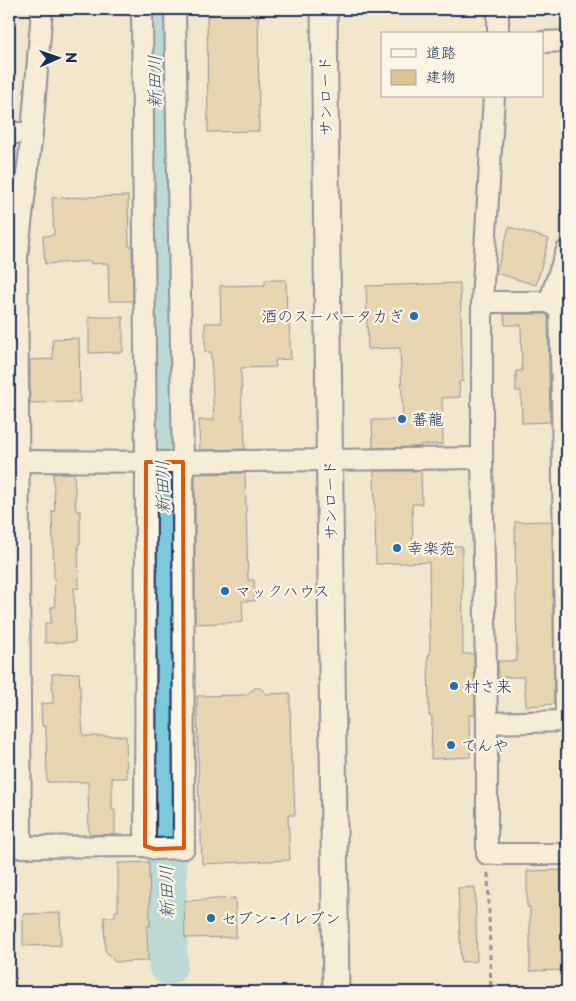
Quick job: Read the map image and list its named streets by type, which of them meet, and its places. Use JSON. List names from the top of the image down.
{
  "streets": {
    "street": ["サンロード"]
  },
  "water": ["新田川"],
  "places": [
    "酒のスーパータカぎ",
    "蕃龍",
    "幸楽苑",
    "マックハウス",
    "村さ来",
    "てんや",
    "セブン-イレブン"
  ],
  "legend": ["道路", "建物"],
  "north": "right"
}
